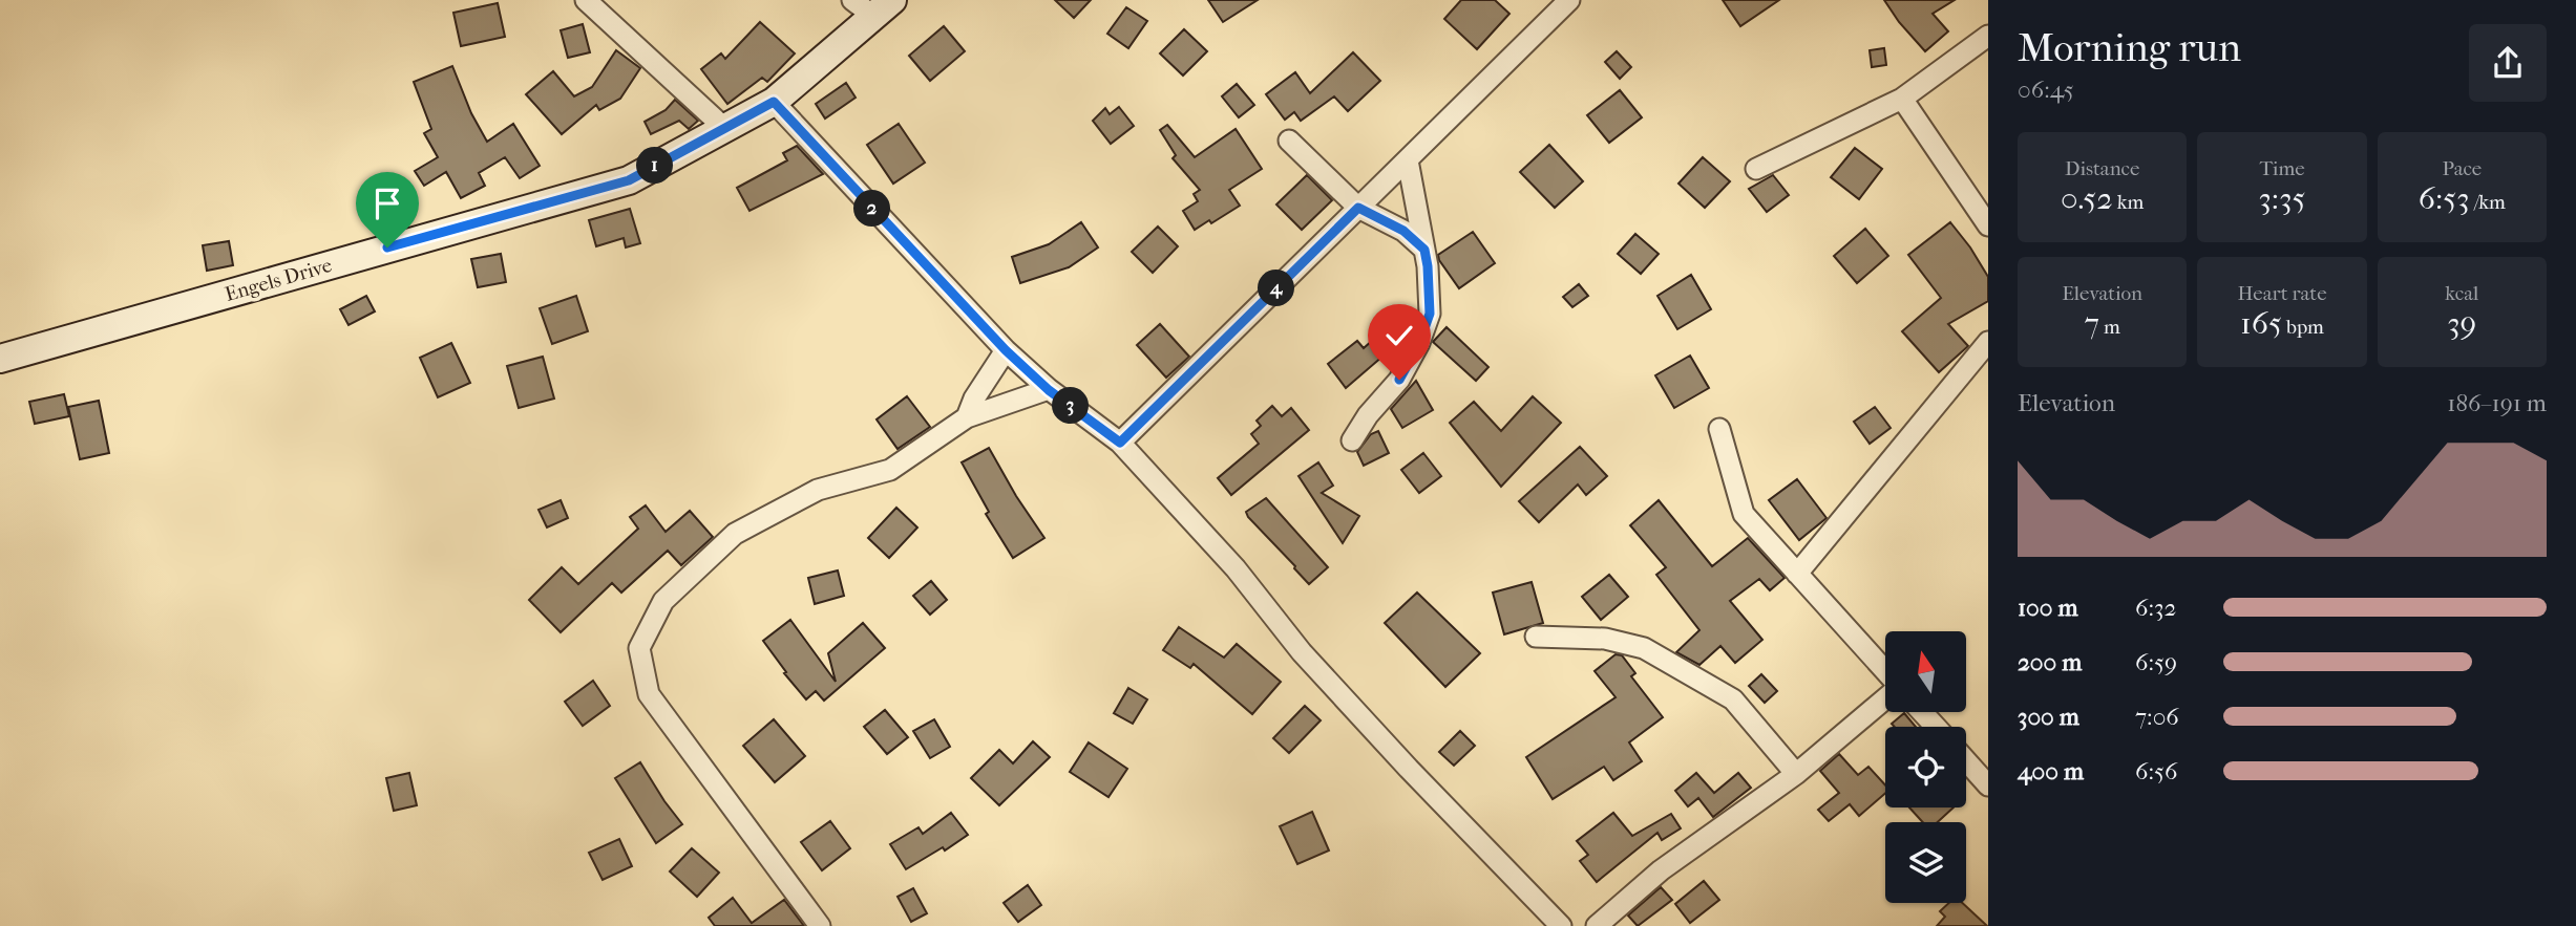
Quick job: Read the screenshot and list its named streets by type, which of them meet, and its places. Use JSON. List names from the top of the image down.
{
  "streets": {
    "street": ["Engels Drive"]
  },
  "north": "top",
  "page": {
    "heading": ["Morning run", "06:45"],
    "stats": [
      ["Distance", "0.52 km"],
      ["Time", "3:35"],
      ["Pace", "6:53 /km"],
      ["Elevation", "7 m"],
      ["Heart rate", "165 bpm"],
      ["kcal", "39"]
    ],
    "pins": [
      "1",
      "2",
      "4",
      "3"
    ],
    "chart": ["Elevation", "186–191 m"],
    "list": [
      {
        "name": "100 m",
        "note": "6:32"
      },
      {
        "name": "200 m",
        "note": "6:59"
      },
      {
        "name": "300 m",
        "note": "7:06"
      },
      {
        "name": "400 m",
        "note": "6:56"
      }
    ]
  }
}
